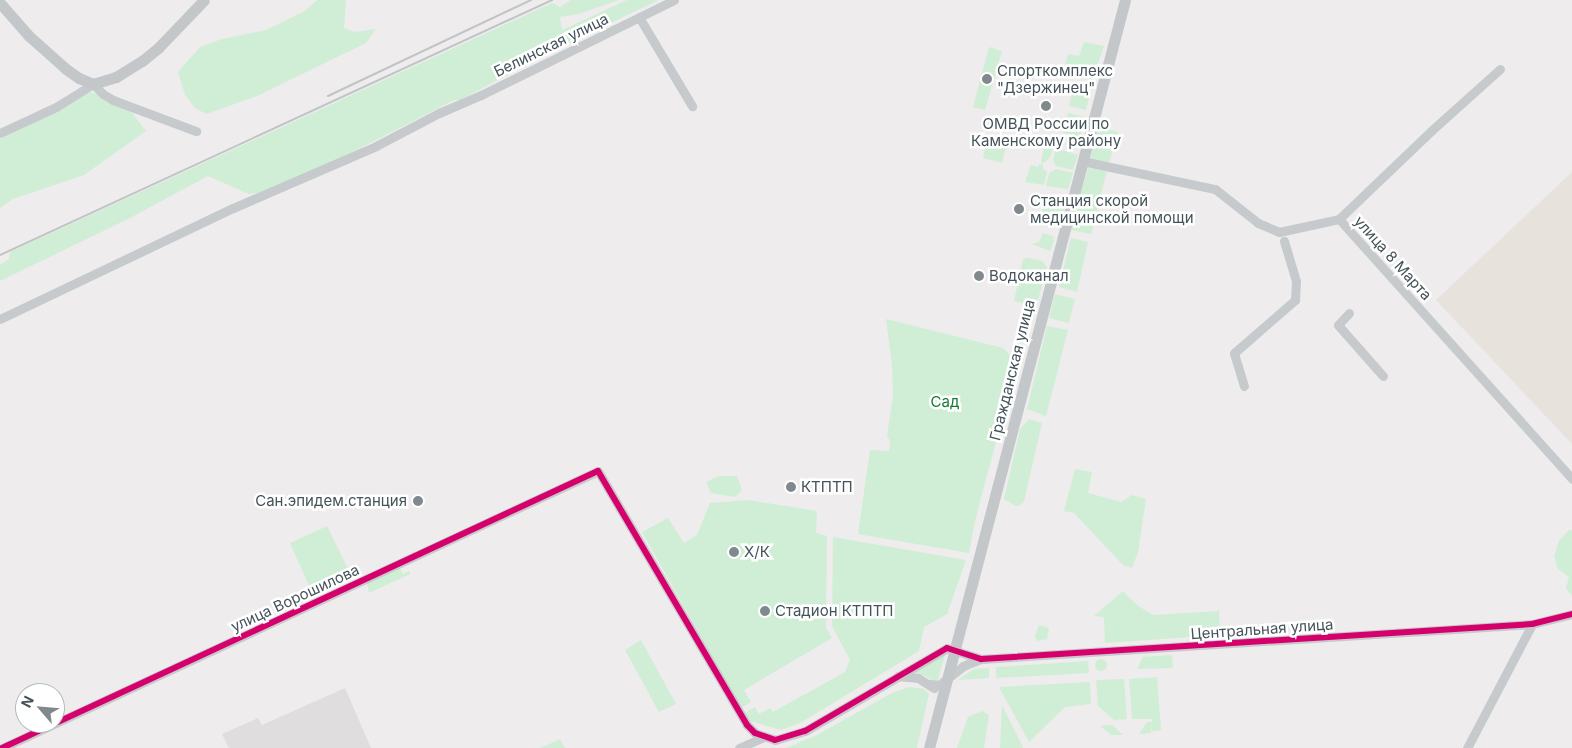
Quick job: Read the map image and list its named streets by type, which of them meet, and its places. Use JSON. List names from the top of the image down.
{
  "streets": {
    "main road": ["Гражданская улица"],
    "street": [
      "Белинская улица",
      "улица 8 Марта",
      "улица Ворошилова",
      "Центральная улица"
    ]
  },
  "crossings": [
    ["Гражданская улица", "Центральная улица"]
  ],
  "parks": ["Сад"],
  "places": [
    "Спорткомплекс \"Дзержинец\"",
    "ОМВД России по Каменскому району",
    "Станция скорой медицинской помощи",
    "Водоканал",
    "КТПТП",
    "Сан.эпидем.станция",
    "Х/К",
    "Стадион КТПТП"
  ],
  "north": "top left"
}
